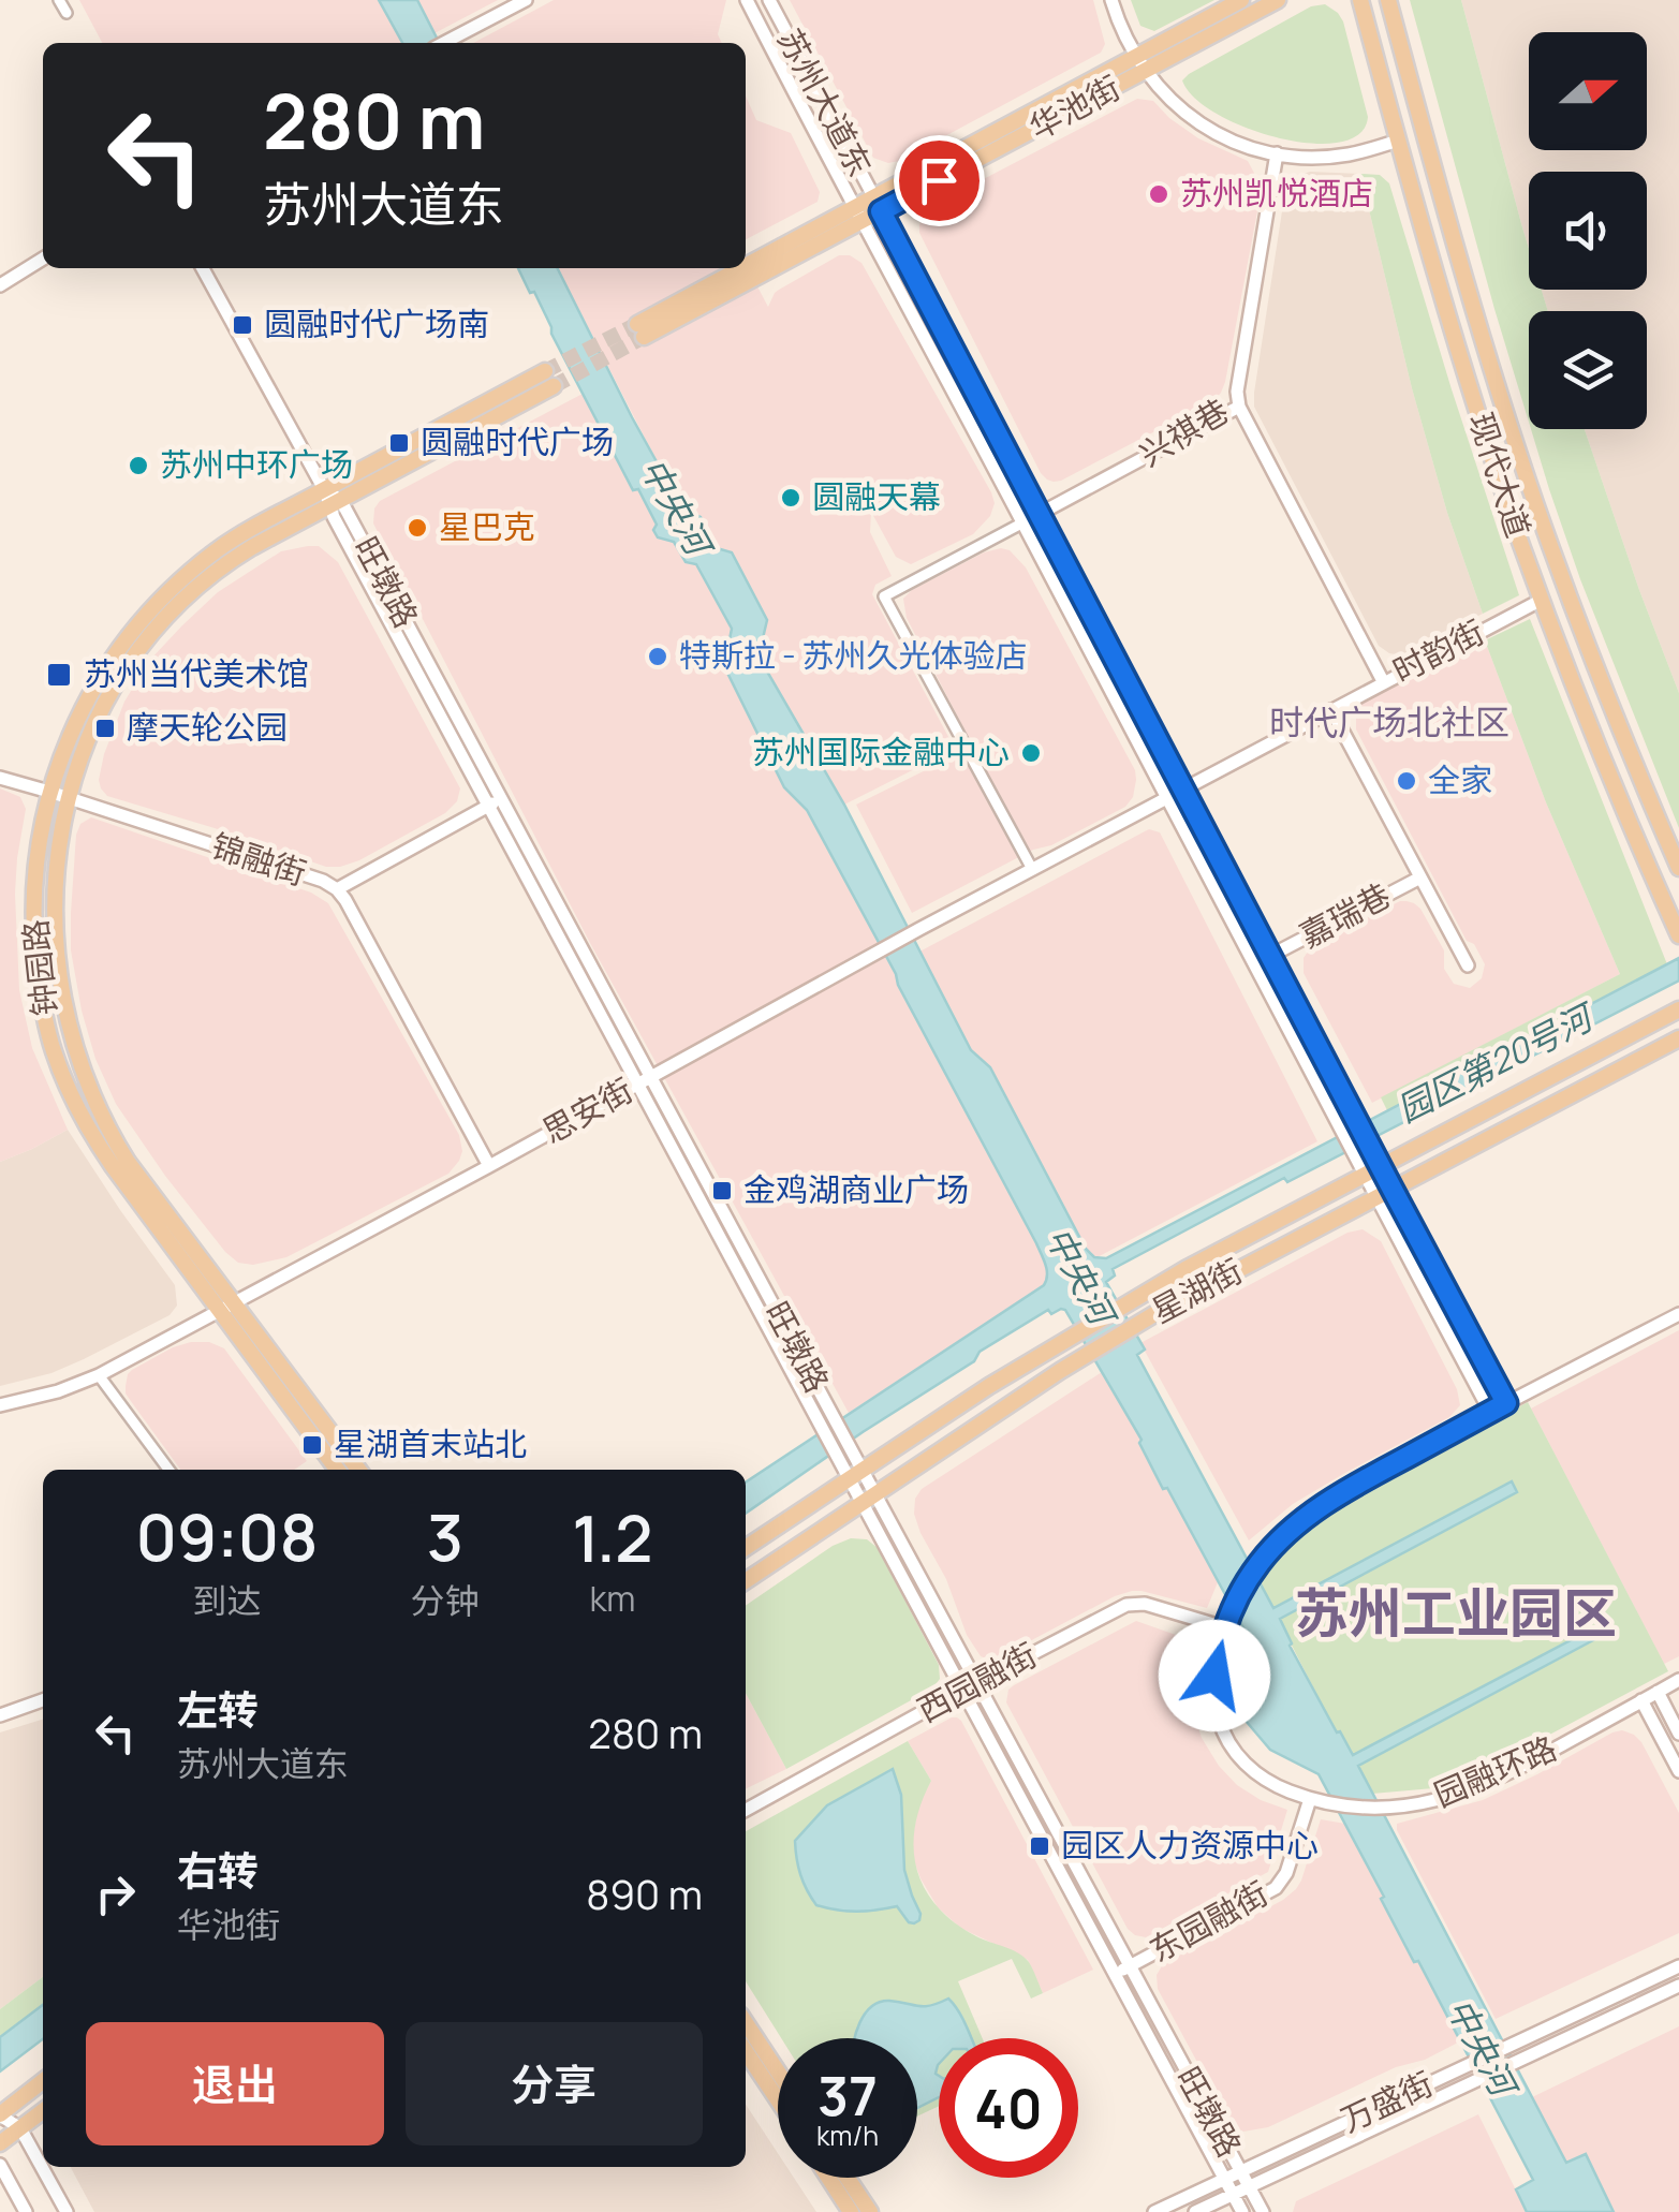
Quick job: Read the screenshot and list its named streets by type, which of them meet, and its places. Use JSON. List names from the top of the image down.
{
  "streets": {
    "main road": [
      "苏州大道东",
      "华池街",
      "兴祺巷",
      "现代大道",
      "旺墩路",
      "时韵街",
      "锦融街",
      "嘉瑞巷",
      "钟园路",
      "思安街",
      "星湖街",
      "西园融街",
      "园融环路",
      "东园融街",
      "万盛街"
    ]
  },
  "crossings": [
    ["苏州大道东", "华池街"],
    ["苏州大道东", "兴祺巷"],
    ["苏州大道东", "时韵街"],
    ["苏州大道东", "嘉瑞巷"],
    ["苏州大道东", "思安街"],
    ["苏州大道东", "星湖街"],
    ["苏州大道东", "园融环路"],
    ["现代大道", "时韵街"],
    ["旺墩路", "锦融街"],
    ["旺墩路", "钟园路"],
    ["旺墩路", "思安街"],
    ["旺墩路", "星湖街"],
    ["旺墩路", "西园融街"],
    ["旺墩路", "东园融街"],
    ["旺墩路", "万盛街"],
    ["时韵街", "思安街"],
    ["锦融街", "钟园路"],
    ["钟园路", "思安街"],
    ["西园融街", "园融环路"],
    ["园融环路", "东园融街"]
  ],
  "districts": ["时代广场北社区", "苏州工业园区"],
  "water": ["中央河", "园区第20号河"],
  "places": {
    "other": [
      "苏州凯悦酒店",
      "苏州中环广场",
      "圆融天幕",
      "星巴克",
      "特斯拉 - 苏州久光体验店",
      "苏州国际金融中心",
      "全家"
    ],
    "transit": [
      "圆融时代广场南",
      "圆融时代广场",
      "苏州当代美术馆",
      "摩天轮公园",
      "金鸡湖商业广场",
      "星湖首末站北",
      "园区人力资源中心"
    ]
  },
  "north": "right",
  "page": {
    "turn": ["280 m", "苏州大道东"],
    "eta": [
      "09:08",
      "到达",
      "3",
      "分钟",
      "1.2",
      "km"
    ],
    "list": [
      {
        "name": "左转",
        "note": "苏州大道东",
        "value": "280 m"
      },
      {
        "name": "右转",
        "note": "华池街",
        "value": "890 m"
      }
    ],
    "buttons": ["退出", "分享"],
    "speed": "37 km/h",
    "limit": "40"
  }
}
